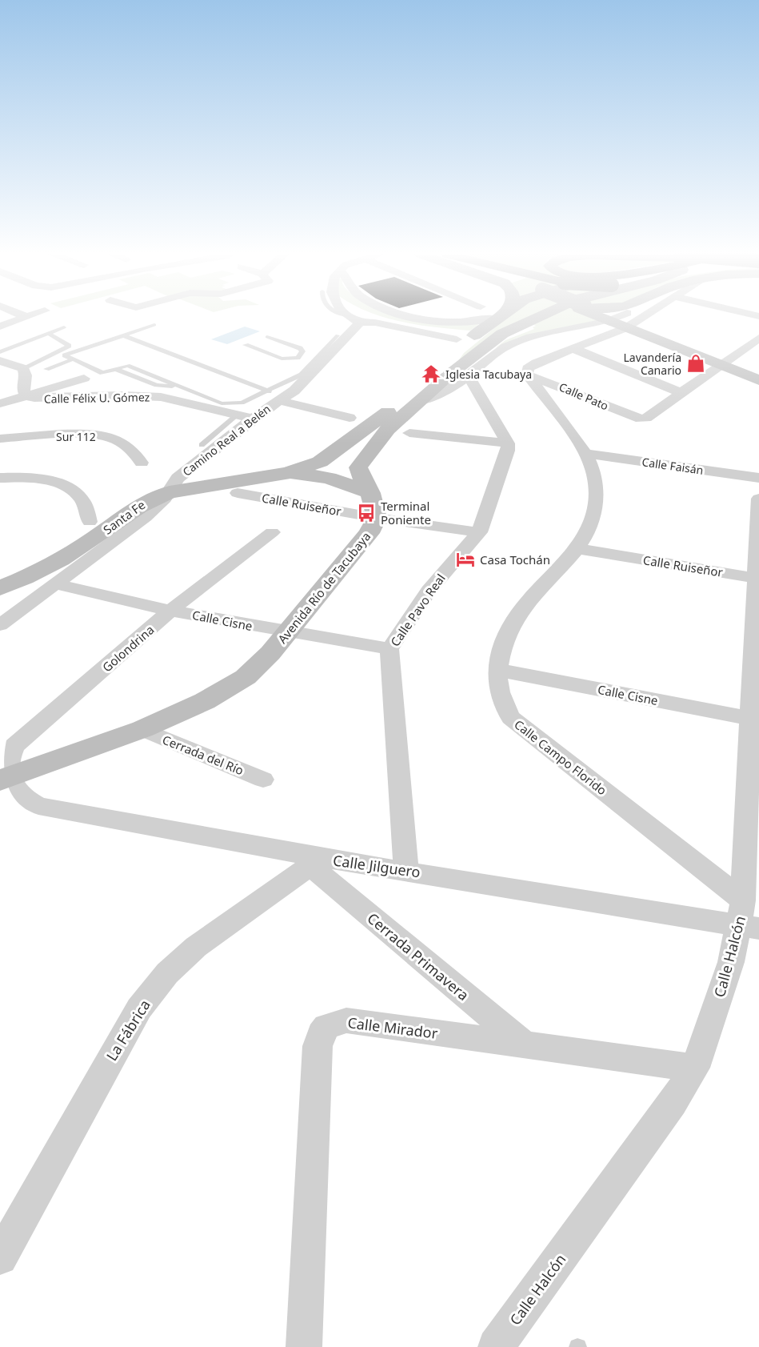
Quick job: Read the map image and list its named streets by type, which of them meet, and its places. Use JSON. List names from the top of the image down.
{
  "streets": {
    "main road": ["Santa Fe", "Avenida Río de Tacubaya"],
    "street": [
      "Calle Pato",
      "Calle Félix U. Gómez",
      "Sur 112",
      "Camino Real a Belén",
      "Calle Faisán",
      "Calle Ruiseñor",
      "Calle Pavo Real",
      "Calle Cisne",
      "Golondrina",
      "Cerrada del Río",
      "Calle Campo Florido",
      "Calle Jilguero",
      "Cerrada Primavera",
      "Calle Halcón",
      "Calle Mirador",
      "La Fábrica"
    ]
  },
  "crossings": [
    ["Calle Pato", "Calle Campo Florido"],
    ["Calle Félix U. Gómez", "Camino Real a Belén"],
    ["Camino Real a Belén", "Santa Fe"],
    ["Camino Real a Belén", "Calle Cisne"],
    ["Calle Faisán", "Calle Campo Florido"],
    ["Calle Ruiseñor", "Avenida Río de Tacubaya"],
    ["Calle Ruiseñor", "Calle Pavo Real"],
    ["Calle Ruiseñor", "Calle Campo Florido"],
    ["Calle Ruiseñor", "Calle Halcón"],
    ["Avenida Río de Tacubaya", "Calle Cisne"],
    ["Avenida Río de Tacubaya", "Golondrina"],
    ["Avenida Río de Tacubaya", "Cerrada del Río"],
    ["Avenida Río de Tacubaya", "Calle Jilguero"],
    ["Calle Pavo Real", "Calle Cisne"],
    ["Calle Pavo Real", "Calle Jilguero"],
    ["Calle Cisne", "Golondrina"],
    ["Calle Cisne", "Calle Campo Florido"],
    ["Calle Cisne", "Calle Halcón"],
    ["Golondrina", "Calle Jilguero"],
    ["Calle Campo Florido", "Calle Jilguero"],
    ["Calle Campo Florido", "Calle Halcón"],
    ["Calle Jilguero", "Cerrada Primavera"],
    ["Calle Jilguero", "Calle Halcón"],
    ["Calle Jilguero", "La Fábrica"],
    ["Cerrada Primavera", "Calle Mirador"],
    ["Cerrada Primavera", "La Fábrica"],
    ["Calle Halcón", "Calle Mirador"]
  ],
  "places": {
    "shop": ["Lavandería Canario"],
    "temple": ["Iglesia Tacubaya"],
    "bus stop": ["Terminal Poniente"],
    "hotel": ["Casa Tochán"]
  }
}
